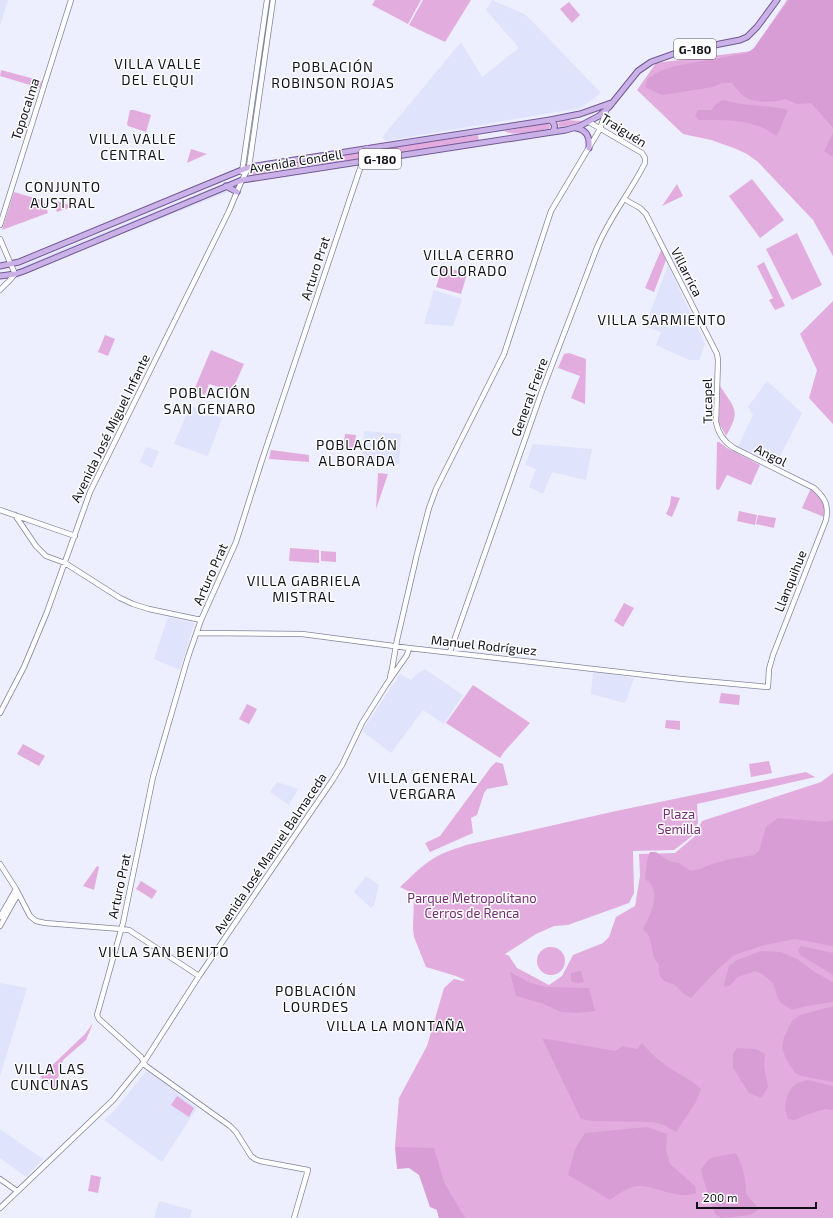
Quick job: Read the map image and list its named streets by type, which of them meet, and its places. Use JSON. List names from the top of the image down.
{
  "streets": {
    "main road": ["G-180", "Avenida Condell"],
    "street": [
      "Topocalma",
      "Traiguén",
      "Arturo Prat",
      "Villarrica",
      "General Freire",
      "Tucapel",
      "Avenida José Miguel Infante",
      "Angol",
      "Llanquihue",
      "Manuel Rodríguez",
      "Avenida José Manuel Balmaceda"
    ]
  },
  "crossings": [
    ["G-180", "Avenida Condell"],
    ["G-180", "Avenida José Manuel Balmaceda"],
    ["Traiguén", "Avenida Condell"],
    ["Traiguén", "General Freire"],
    ["Traiguén", "Avenida José Manuel Balmaceda"],
    ["Avenida Condell", "Arturo Prat"],
    ["Avenida Condell", "Avenida José Miguel Infante"],
    ["Avenida Condell", "Avenida José Manuel Balmaceda"],
    ["Arturo Prat", "Manuel Rodríguez"],
    ["Arturo Prat", "Avenida José Manuel Balmaceda"],
    ["Villarrica", "General Freire"],
    ["Villarrica", "Tucapel"],
    ["General Freire", "Manuel Rodríguez"],
    ["Tucapel", "Angol"],
    ["Angol", "Llanquihue"],
    ["Llanquihue", "Manuel Rodríguez"],
    ["Manuel Rodríguez", "Avenida José Manuel Balmaceda"]
  ],
  "districts": [
    "VILLA VALLE DEL ELQUI",
    "POBLACIÓN ROBINSON ROJAS",
    "VILLA VALLE CENTRAL",
    "CONJUNTO AUSTRAL",
    "VILLA CERRO COLORADO",
    "VILLA SARMIENTO",
    "POBLACIÓN SAN GENARO",
    "POBLACIÓN ALBORADA",
    "VILLA GABRIELA MISTRAL",
    "VILLA GENERAL VERGARA",
    "VILLA SAN BENITO",
    "POBLACIÓN LOURDES",
    "VILLA LA MONTAÑA",
    "VILLA LAS CUNCUNAS"
  ],
  "parks": ["Plaza Semilla", "Parque Metropolitano Cerros de Renca"],
  "scale_bar": "200 m"
}
